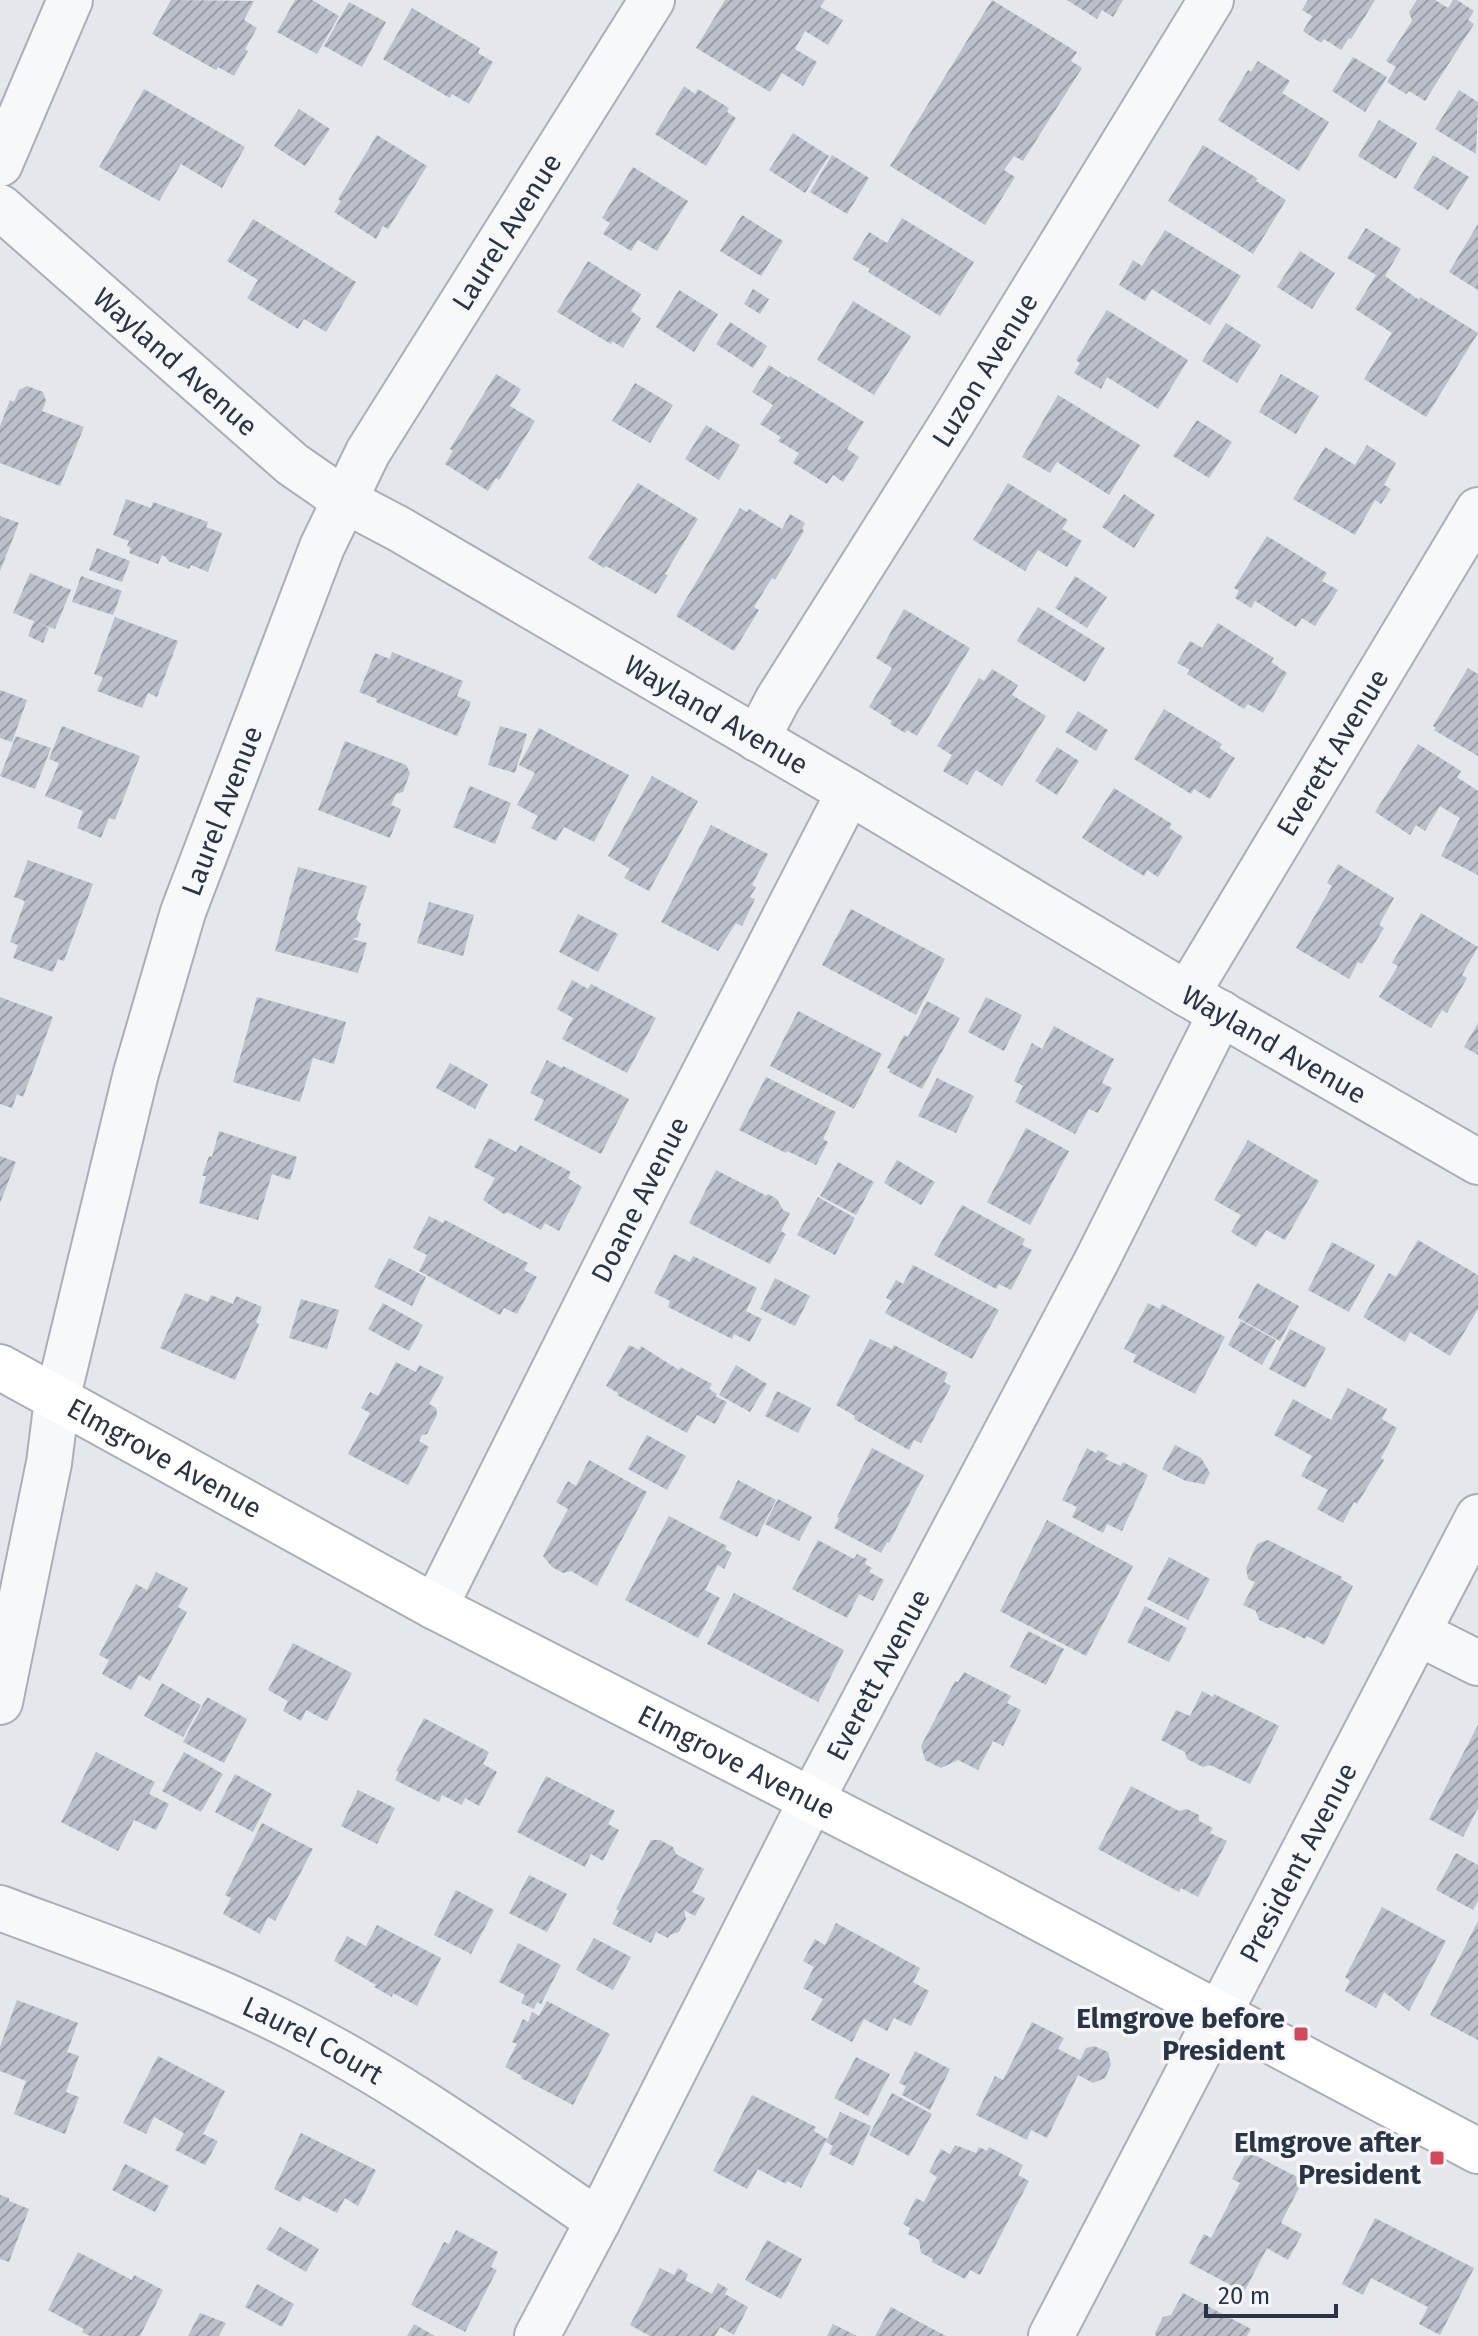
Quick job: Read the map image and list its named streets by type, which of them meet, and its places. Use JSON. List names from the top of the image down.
{
  "streets": {
    "street": [
      "Laurel Avenue",
      "Wayland Avenue",
      "Luzon Avenue",
      "Everett Avenue",
      "Doane Avenue",
      "Elmgrove Avenue",
      "President Avenue",
      "Laurel Court"
    ]
  },
  "crossings": [
    ["Laurel Avenue", "Wayland Avenue"],
    ["Laurel Avenue", "Elmgrove Avenue"],
    ["Wayland Avenue", "Luzon Avenue"],
    ["Wayland Avenue", "Everett Avenue"],
    ["Wayland Avenue", "Doane Avenue"],
    ["Everett Avenue", "Elmgrove Avenue"],
    ["Everett Avenue", "Laurel Court"],
    ["Doane Avenue", "Elmgrove Avenue"],
    ["Elmgrove Avenue", "President Avenue"]
  ],
  "places": {
    "transit": ["Elmgrove before President", "Elmgrove after President"]
  },
  "scale_bar": "20 m"
}
